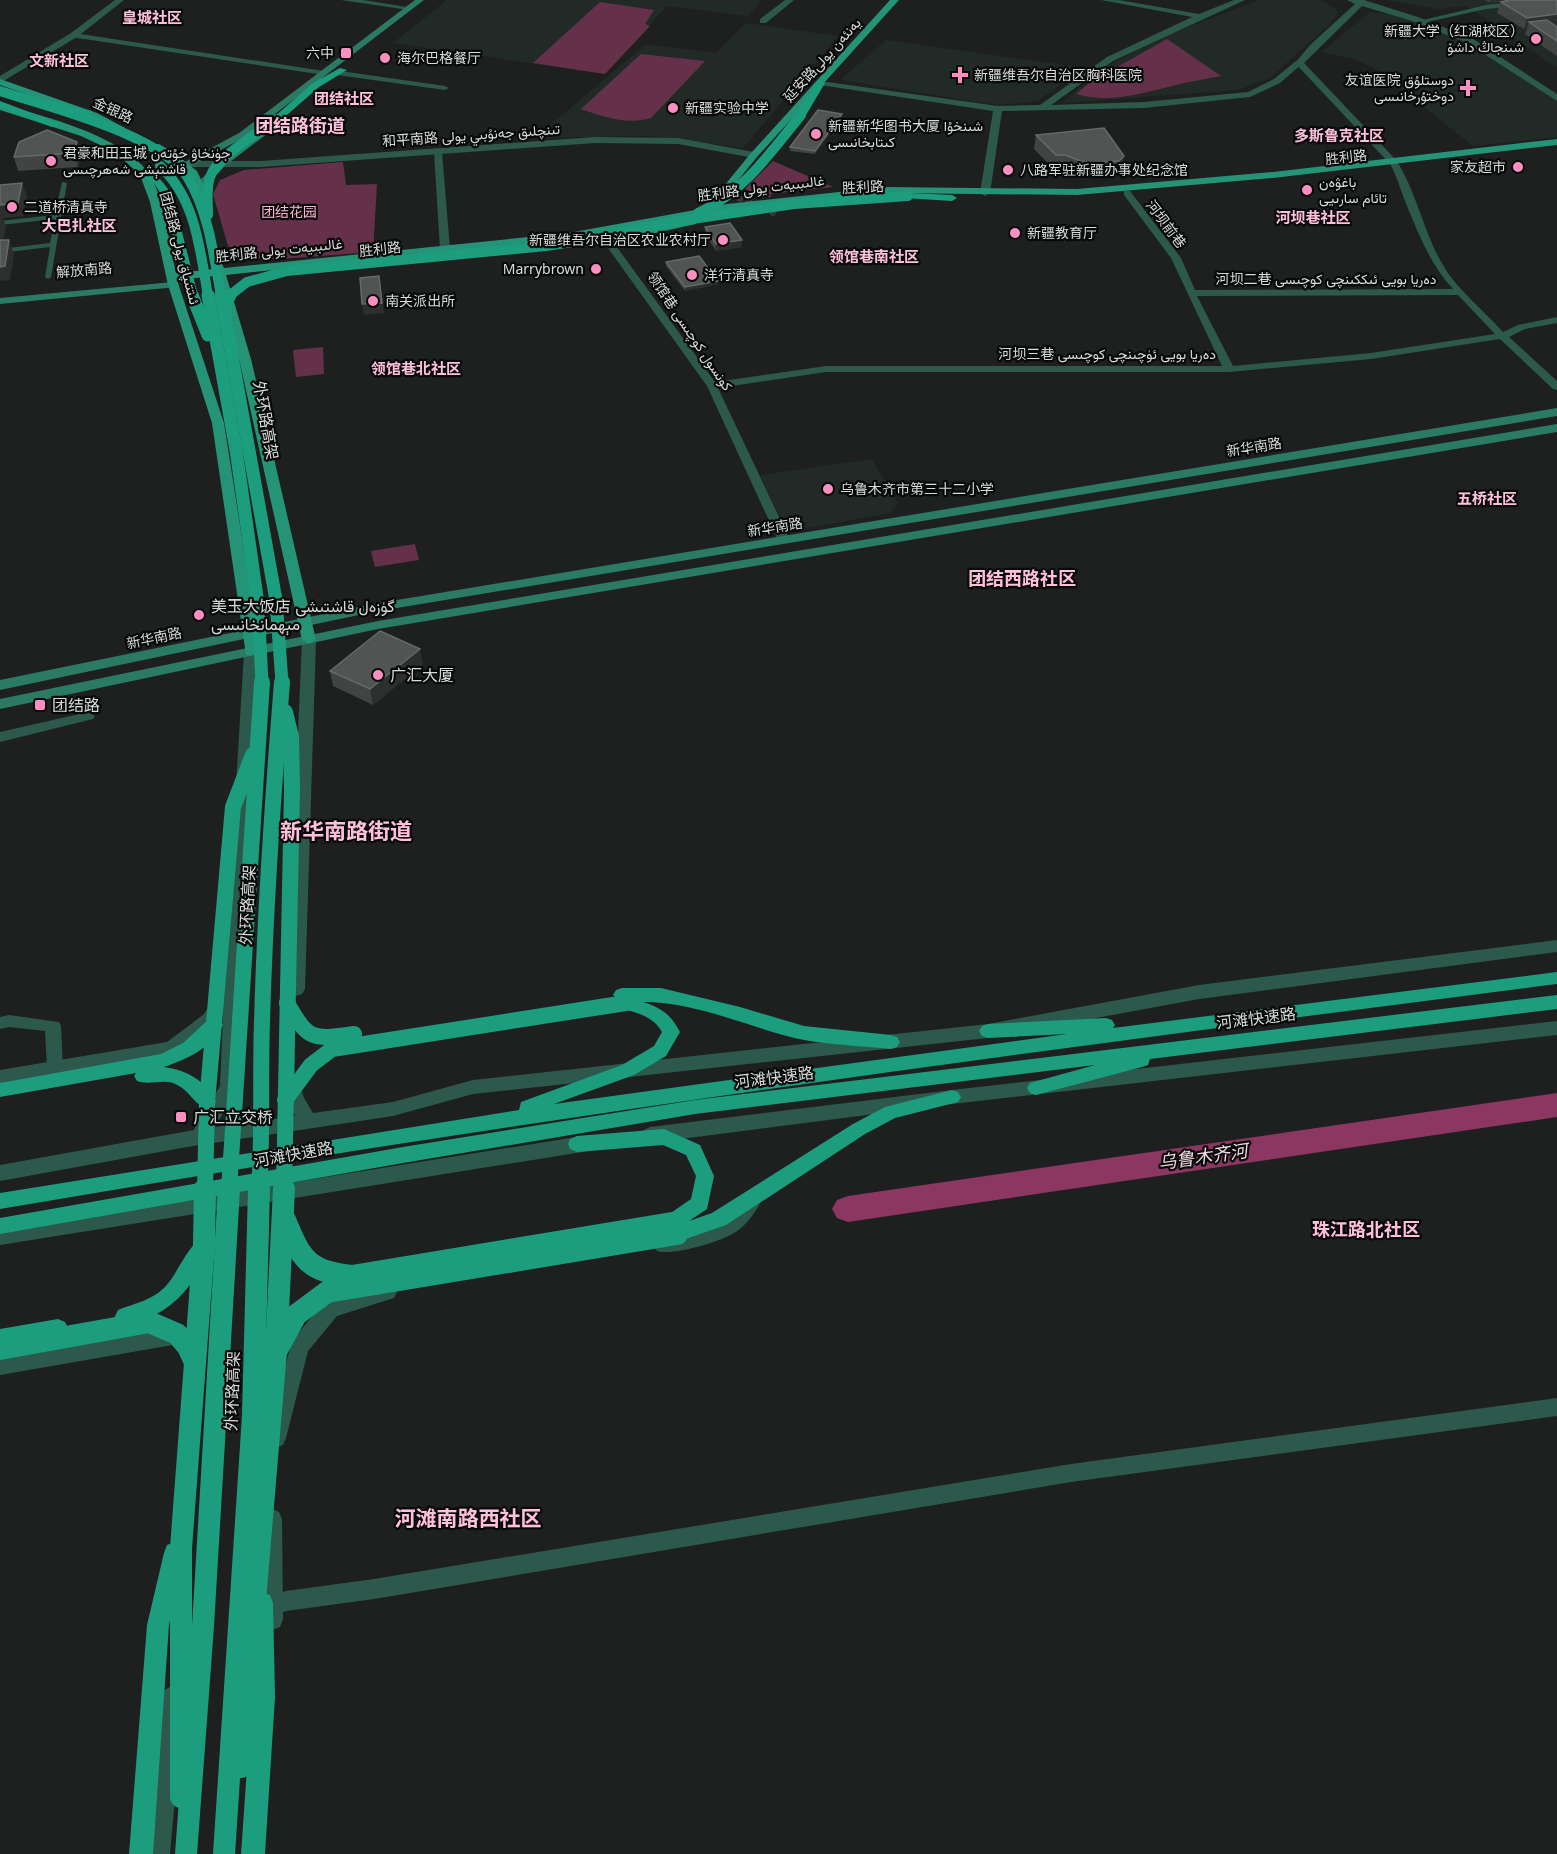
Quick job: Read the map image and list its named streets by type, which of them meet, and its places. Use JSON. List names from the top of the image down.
{
  "streets": {
    "highway": ["外环路高架", "河滩快速路"],
    "main road": [
      "延安路يەنئەن يولى",
      "金银路",
      "胜利路",
      "胜利路 غالىبىيەت يولى",
      "团结路 ئىتتىپاق يولى",
      "解放南路",
      "新华南路"
    ],
    "street": [
      "和平南路 تىنچلىق جەنۇبىي يولى",
      "河坝前巷",
      "河坝二巷 دەريا بويى ئىككىنچى كوچىسى",
      "领馆巷 كونسول كوچىسى",
      "河坝三巷 دەريا بويى ئۈچىنچى كوچىسى"
    ]
  },
  "crossings": [
    ["延安路يەنئەن يولى", "和平南路 تىنچلىق جەنۇبىي يولى"],
    ["延安路يەنئەن يولى", "胜利路"],
    ["延安路يەنئەن يولى", "胜利路 غالىبىيەت يولى"],
    ["金银路", "和平南路 تىنچلىق جەنۇبىي يولى"],
    ["金银路", "团结路 ئىتتىپاق يولى"],
    ["金银路", "外环路高架"],
    ["和平南路 تىنچلىق جەنۇبىي يولى", "团结路 ئىتتىپاق يولى"],
    ["胜利路", "胜利路 غالىبىيەت يولى"],
    ["胜利路", "河坝前巷"],
    ["胜利路", "团结路 ئىتتىپاق يولى"],
    ["胜利路", "解放南路"],
    ["胜利路", "领馆巷 كونسول كوچىسى"],
    ["胜利路 غالىبىيەت يولى", "团结路 ئىتتىپاق يولى"],
    ["河坝前巷", "河坝二巷 دەريا بويى ئىككىنچى كوچىسى"],
    ["河坝前巷", "河坝三巷 دەريا بويى ئۈچىنچى كوچىسى"],
    ["团结路 ئىتتىپاق يولى", "解放南路"],
    ["团结路 ئىتتىپاق يولى", "新华南路"],
    ["领馆巷 كونسول كوچىسى", "河坝三巷 دەريا بويى ئۈچىنچى كوچىسى"],
    ["领馆巷 كونسول كوچىسى", "新华南路"]
  ],
  "districts": [
    "皇城社区",
    "文新社区",
    "团结社区",
    "团结路街道",
    "多斯鲁克社区",
    "河坝巷社区",
    "大巴扎社区",
    "领馆巷南社区",
    "领馆巷北社区",
    "五桥社区",
    "团结西路社区",
    "新华南路街道",
    "珠江路北社区",
    "河滩南路西社区"
  ],
  "water": ["乌鲁木齐河"],
  "parks": ["团结花园"],
  "places": {
    "other": [
      "新疆大学（红湖校区） شىنجاڭ داشۆ",
      "海尔巴格餐厅",
      "新疆实验中学",
      "新疆新华图书大厦 شىنخۇا كىتابخانىسى",
      "君豪和田玉城 جۈنخاۋ خۇتەن قاشتېشى شەھرچىسى",
      "家友超市",
      "八路军驻新疆办事处纪念馆",
      "باغۋەن تائام سارىيى",
      "二道桥清真寺",
      "新疆教育厅",
      "新疆维吾尔自治区农业农村厅",
      "Marrybrown",
      "洋行清真寺",
      "南关派出所",
      "乌鲁木齐市第三十二小学",
      "美玉大饭店 گۈزەل قاشتىشى مېھمانخانىسى",
      "广汇大厦"
    ],
    "transit": ["六中", "团结路", "广汇立交桥"],
    "health": ["新疆维吾尔自治区胸科医院", "友谊医院 دوستلۇق دوختۇرخانىسى"]
  }
}
